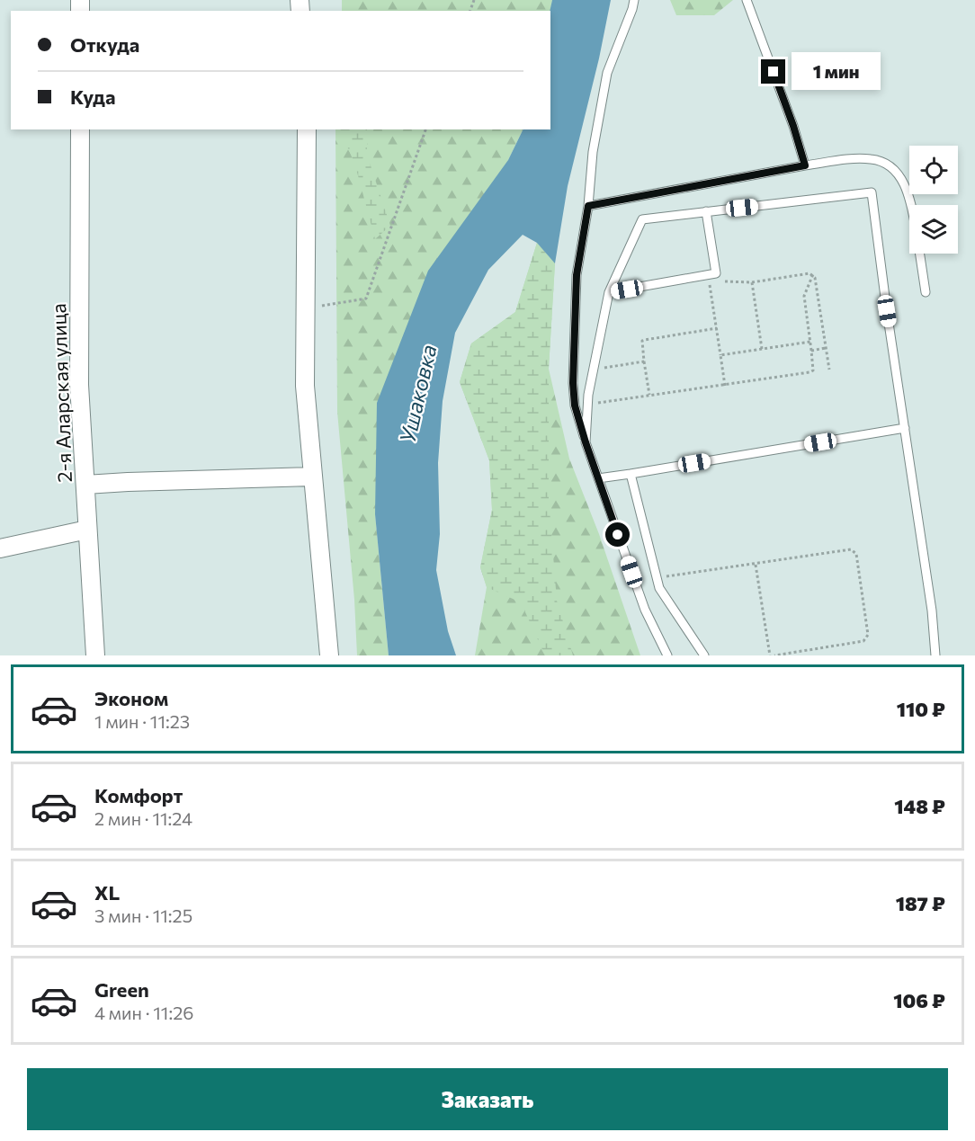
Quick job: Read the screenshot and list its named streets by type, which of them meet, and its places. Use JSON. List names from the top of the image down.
{
  "streets": {
    "street": ["2-я Аларская улица"]
  },
  "water": ["Ушаковка"],
  "page": {
    "banner": ["Откуда", "Куда"],
    "bubble": "1 мин",
    "list": [
      {
        "name": "Эконом",
        "note": "1 мин · 11:23",
        "value": "110 ₽"
      },
      {
        "name": "Комфорт",
        "note": "2 мин · 11:24",
        "value": "148 ₽"
      },
      {
        "name": "XL",
        "note": "3 мин · 11:25",
        "value": "187 ₽"
      },
      {
        "name": "Green",
        "note": "4 мин · 11:26",
        "value": "106 ₽"
      }
    ],
    "buttons": "Заказать"
  }
}
